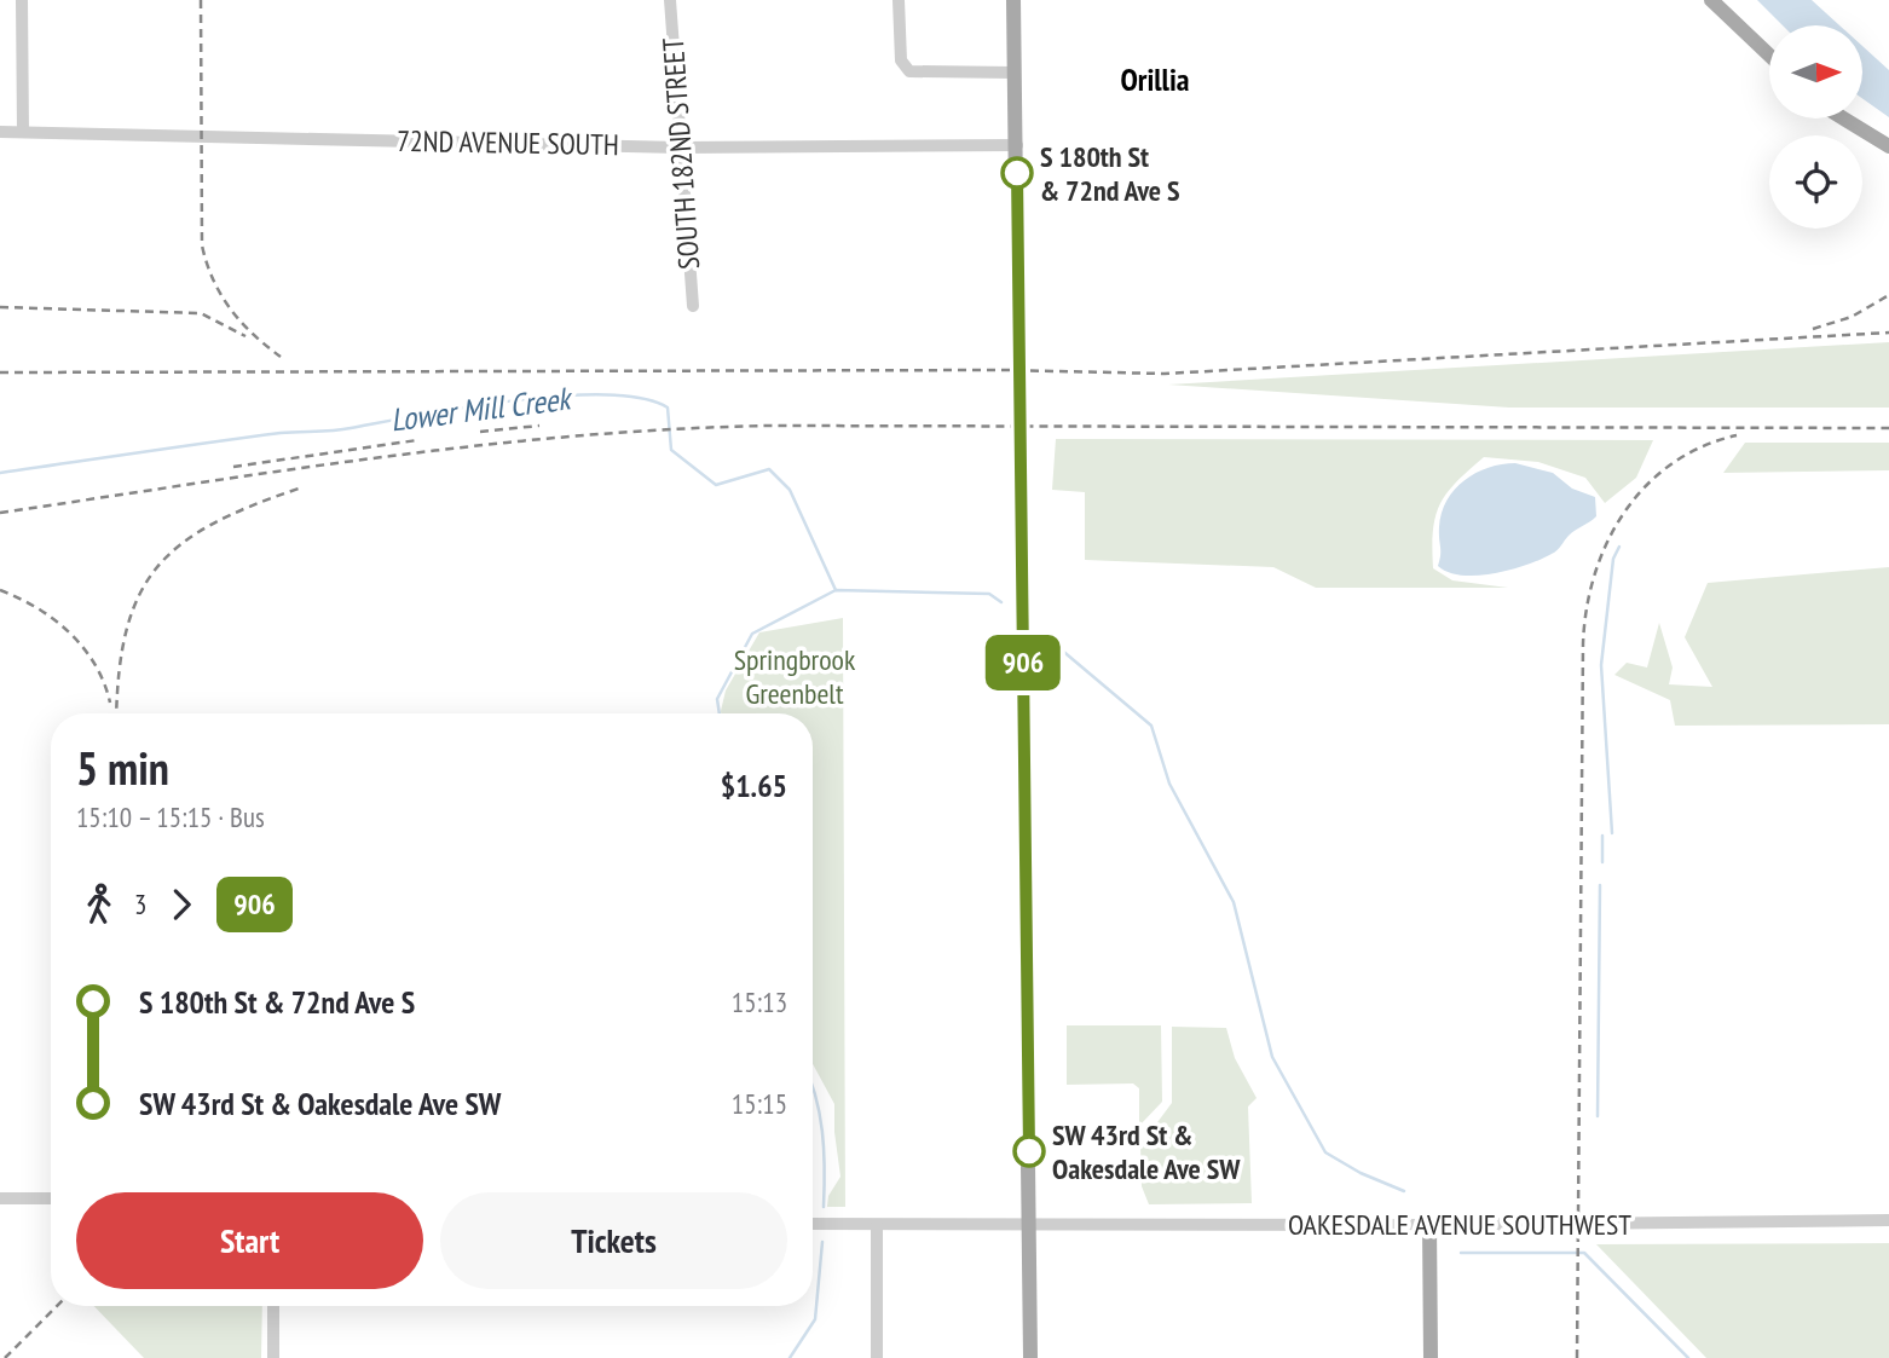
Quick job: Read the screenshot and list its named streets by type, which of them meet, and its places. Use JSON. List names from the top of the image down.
{
  "streets": {
    "street": ["72ND AVENUE SOUTH", "SOUTH 182ND STREET", "OAKESDALE AVENUE SOUTHWEST"]
  },
  "crossings": [
    ["72ND AVENUE SOUTH", "SOUTH 182ND STREET"]
  ],
  "districts": ["Orillia"],
  "water": ["Lower Mill Creek"],
  "parks": ["Springbrook Greenbelt"],
  "places": ["S 180th St & 72nd Ave S", "SW 43rd St & Oakesdale Ave SW"],
  "lines": ["bus line 906"],
  "north": "right",
  "page": {
    "on_map": "906",
    "heading": ["5 min", "15:10 – 15:15 · Bus", "$1.65"],
    "legs": ["3", "906"],
    "list": [
      {
        "name": "S 180th St & 72nd Ave S",
        "value": "15:13"
      },
      {
        "name": "SW 43rd St & Oakesdale Ave SW",
        "value": "15:15"
      }
    ],
    "buttons": ["Start", "Tickets"]
  }
}
